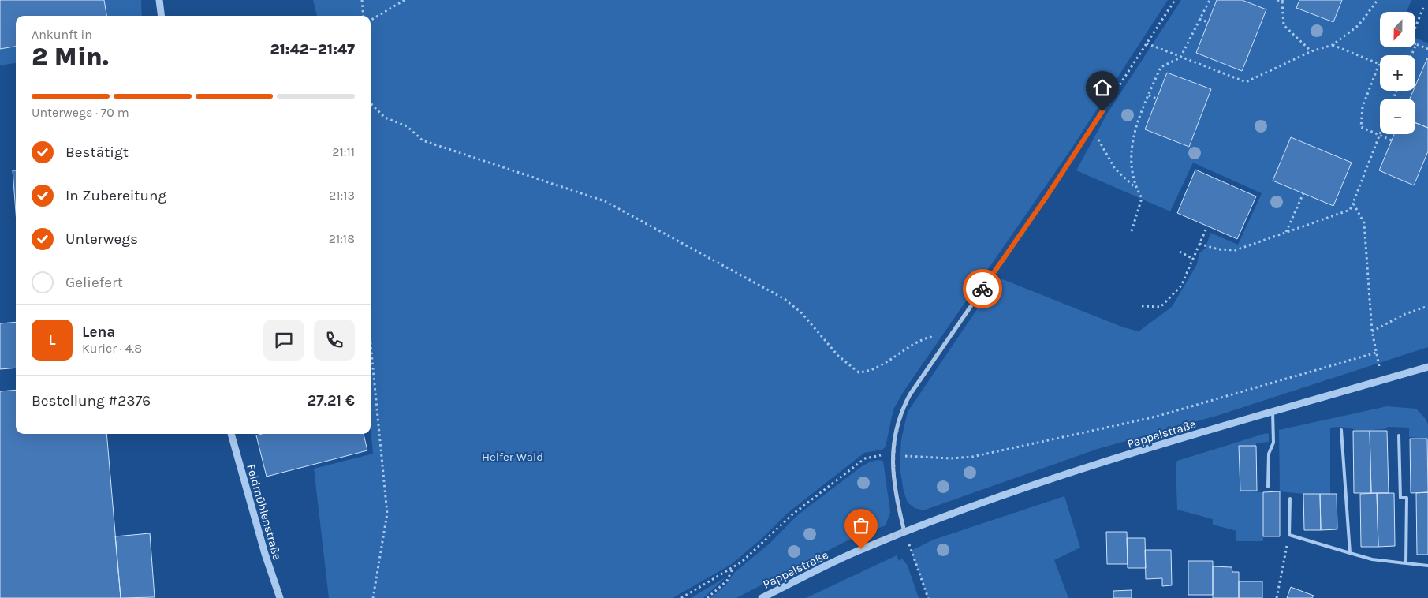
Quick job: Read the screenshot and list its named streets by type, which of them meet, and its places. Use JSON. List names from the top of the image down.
{
  "streets": {
    "street": ["Pappelstraße", "Feldmühlenstraße"]
  },
  "parks": ["Helfer Wald"],
  "north": "bottom",
  "page": {
    "map_buttons": ["+", "−"],
    "heading": ["2 Min.", "Ankunft in", "21:42–21:47"],
    "panel": [
      "Lena",
      "Kurier · 4.8",
      "Bestellung #2376",
      "27.21 €"
    ],
    "bar": "Unterwegs · 70 m",
    "list": [
      ["Bestätigt", "21:11"],
      ["In Zubereitung", "21:13"],
      ["Unterwegs", "21:18"],
      "Geliefert"
    ],
    "round": "L"
  }
}
